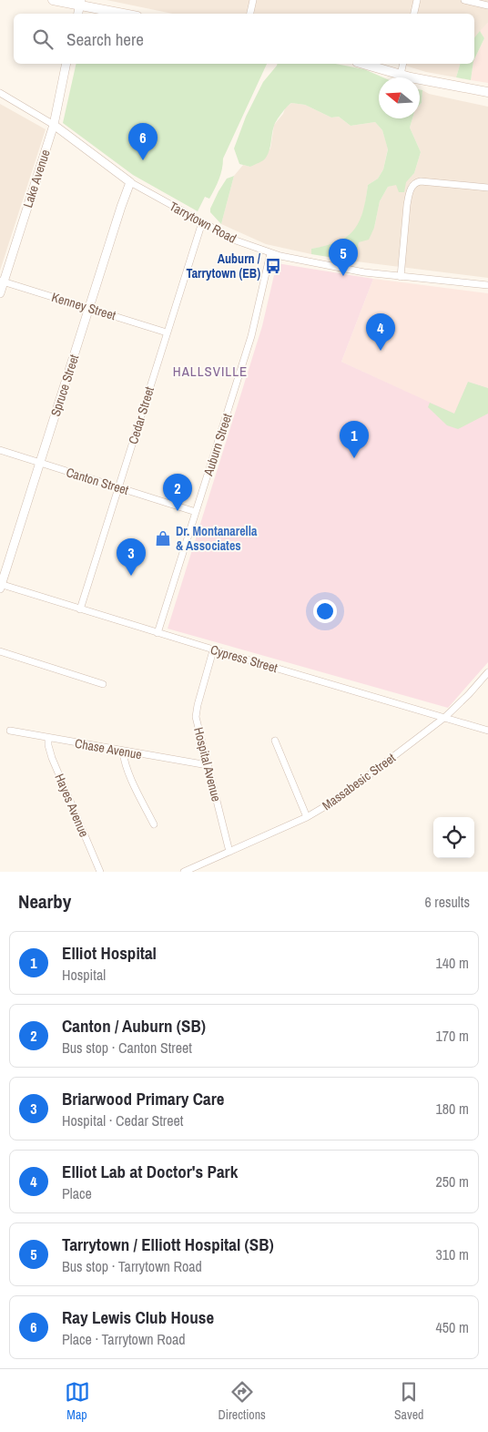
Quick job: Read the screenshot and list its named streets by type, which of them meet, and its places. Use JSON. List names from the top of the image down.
{
  "streets": {
    "street": [
      "Lake Avenue",
      "Tarrytown Road",
      "Kenney Street",
      "Spruce Street",
      "Cedar Street",
      "Auburn Street",
      "Canton Street",
      "Cypress Street",
      "Chase Avenue",
      "Hospital Avenue",
      "Massabesic Street",
      "Hayes Avenue"
    ]
  },
  "crossings": [
    ["Lake Avenue", "Tarrytown Road"],
    ["Lake Avenue", "Kenney Street"],
    ["Tarrytown Road", "Spruce Street"],
    ["Tarrytown Road", "Cedar Street"],
    ["Tarrytown Road", "Auburn Street"],
    ["Kenney Street", "Spruce Street"],
    ["Kenney Street", "Cedar Street"],
    ["Spruce Street", "Canton Street"],
    ["Spruce Street", "Cypress Street"],
    ["Cedar Street", "Canton Street"],
    ["Cedar Street", "Cypress Street"],
    ["Auburn Street", "Canton Street"],
    ["Auburn Street", "Cypress Street"],
    ["Cypress Street", "Hospital Avenue"],
    ["Cypress Street", "Massabesic Street"],
    ["Chase Avenue", "Hospital Avenue"],
    ["Chase Avenue", "Hayes Avenue"],
    ["Hospital Avenue", "Massabesic Street"]
  ],
  "districts": ["HALLSVILLE"],
  "places": {
    "bus stop": ["Auburn / Tarrytown (EB)"],
    "shop": ["Dr. Montanarella & Associates"]
  },
  "north": "left",
  "page": {
    "search": "Search here",
    "pins": [
      "6",
      "5",
      "4",
      "1",
      "2",
      "3"
    ],
    "heading": ["Nearby", "6 results"],
    "list": [
      {
        "mark": "1",
        "name": "Elliot Hospital",
        "note": "Hospital",
        "value": "140 m"
      },
      {
        "mark": "2",
        "name": "Canton / Auburn (SB)",
        "note": "Bus stop · Canton Street",
        "value": "170 m"
      },
      {
        "mark": "3",
        "name": "Briarwood Primary Care",
        "note": "Hospital · Cedar Street",
        "value": "180 m"
      },
      {
        "mark": "4",
        "name": "Elliot Lab at Doctor's Park",
        "note": "Place",
        "value": "250 m"
      },
      {
        "mark": "5",
        "name": "Tarrytown / Elliott Hospital (SB)",
        "note": "Bus stop · Tarrytown Road",
        "value": "310 m"
      },
      {
        "mark": "6",
        "name": "Ray Lewis Club House",
        "note": "Place · Tarrytown Road",
        "value": "450 m"
      }
    ],
    "nav": ["Map", "Directions", "Saved"]
  }
}
